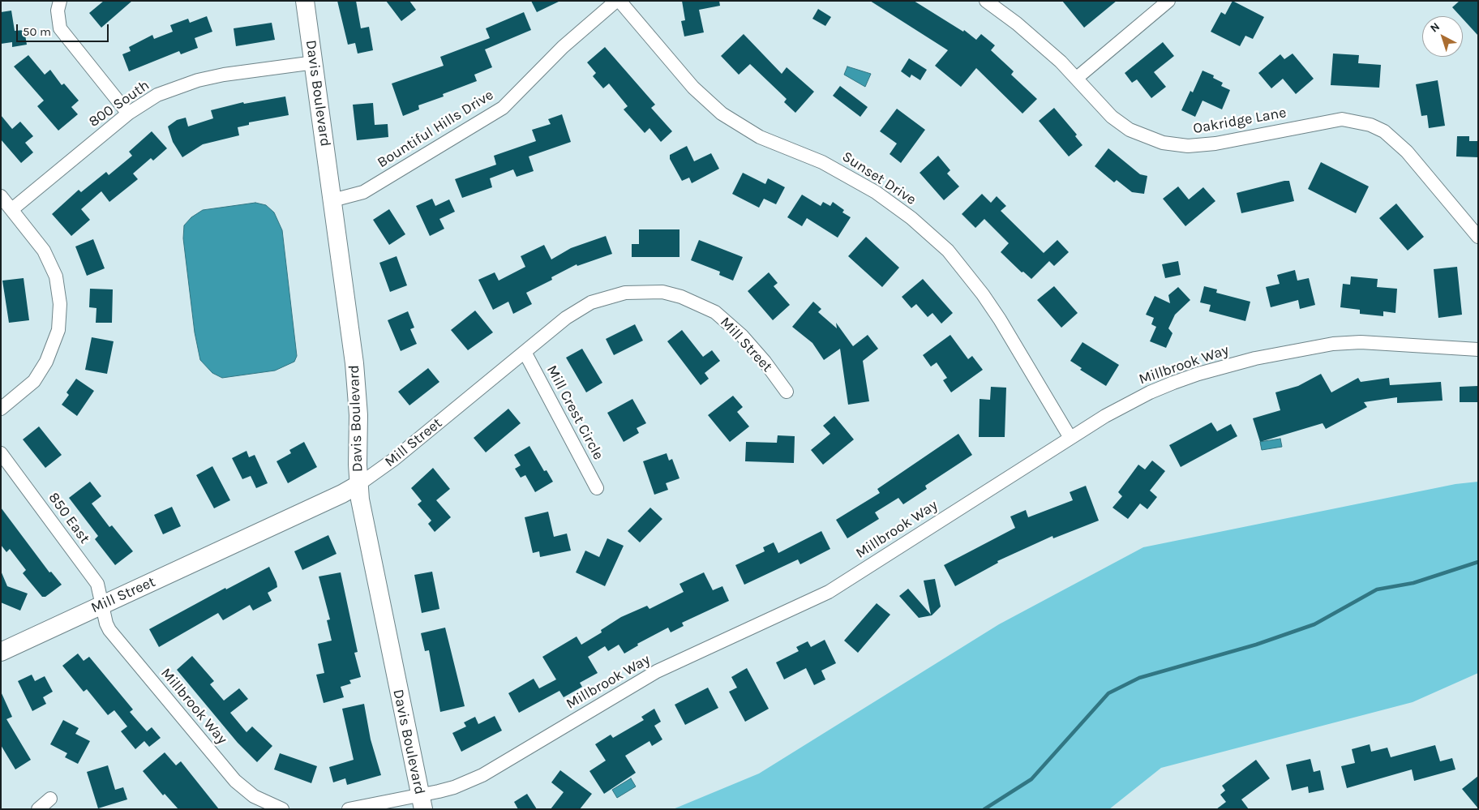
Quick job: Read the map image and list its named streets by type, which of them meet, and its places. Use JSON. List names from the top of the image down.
{
  "streets": {
    "street": [
      "Davis Boulevard",
      "800 South",
      "Oakridge Lane",
      "Bountiful Hills Drive",
      "Sunset Drive",
      "Mill Street",
      "Millbrook Way",
      "Mill Crest Circle",
      "850 East"
    ]
  },
  "crossings": [
    ["Davis Boulevard", "800 South"],
    ["Davis Boulevard", "Bountiful Hills Drive"],
    ["Davis Boulevard", "Mill Street"],
    ["Davis Boulevard", "Millbrook Way"],
    ["Sunset Drive", "Millbrook Way"],
    ["Mill Street", "Millbrook Way"],
    ["Mill Street", "Mill Crest Circle"],
    ["Mill Street", "850 East"],
    ["Millbrook Way", "850 East"]
  ],
  "scale_bar": "50 m",
  "north": "top left"
}
